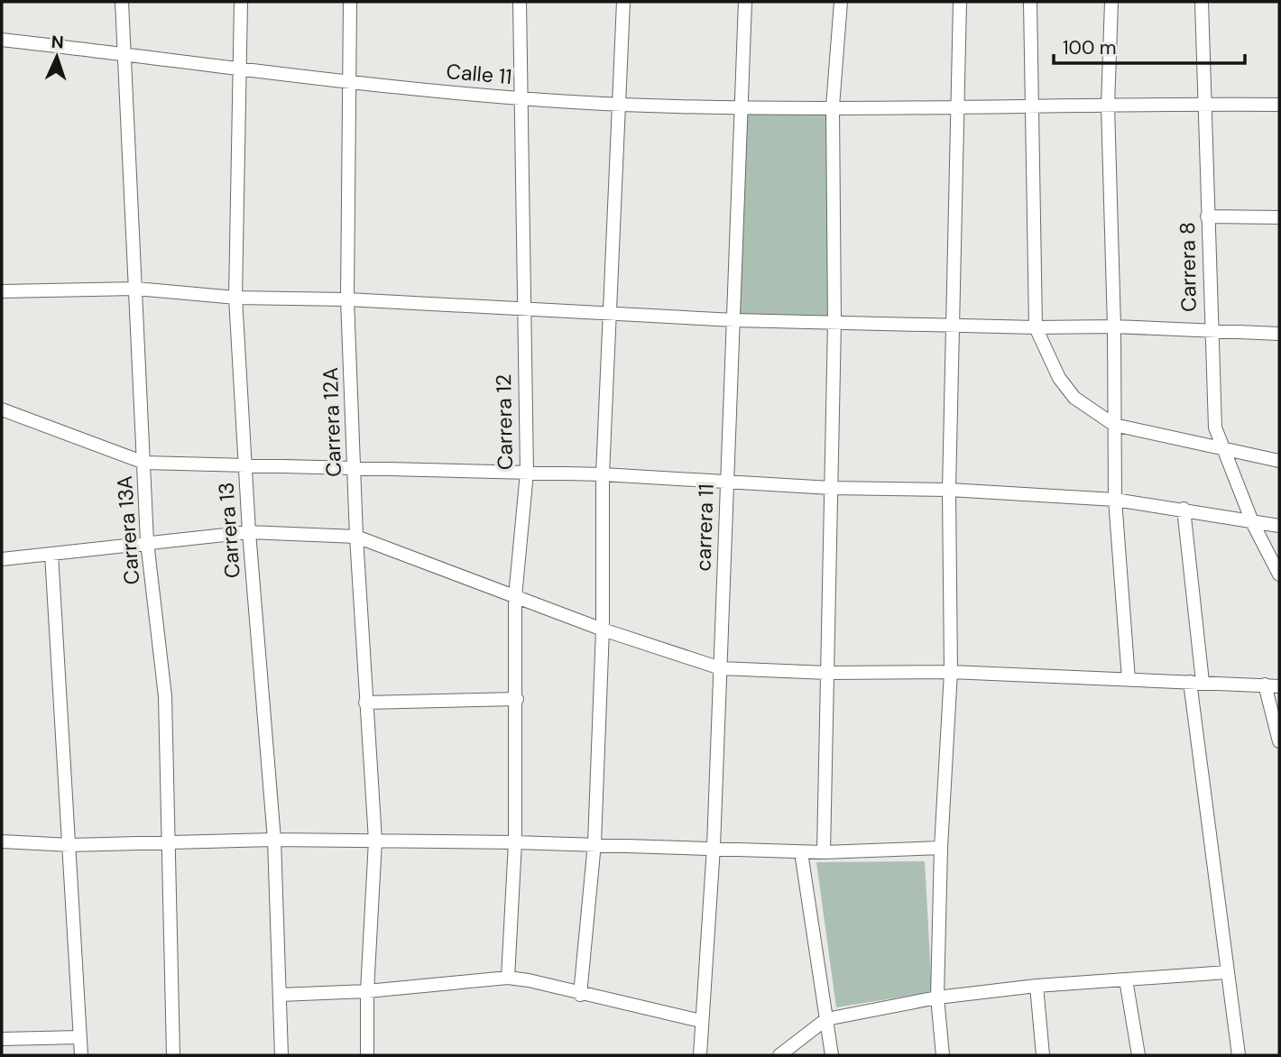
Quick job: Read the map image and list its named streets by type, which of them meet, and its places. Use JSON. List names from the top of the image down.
{
  "streets": {
    "street": [
      "Calle 11",
      "Carrera 8",
      "Carrera 12A",
      "Carrera 12",
      "carrera 11",
      "Carrera 13A",
      "Carrera 13"
    ]
  },
  "crossings": [
    ["Calle 11", "Carrera 8"],
    ["Calle 11", "Carrera 12A"],
    ["Calle 11", "Carrera 12"],
    ["Calle 11", "carrera 11"],
    ["Calle 11", "Carrera 13A"],
    ["Calle 11", "Carrera 13"]
  ],
  "scale_bar": "100 m",
  "north": "top"
}
